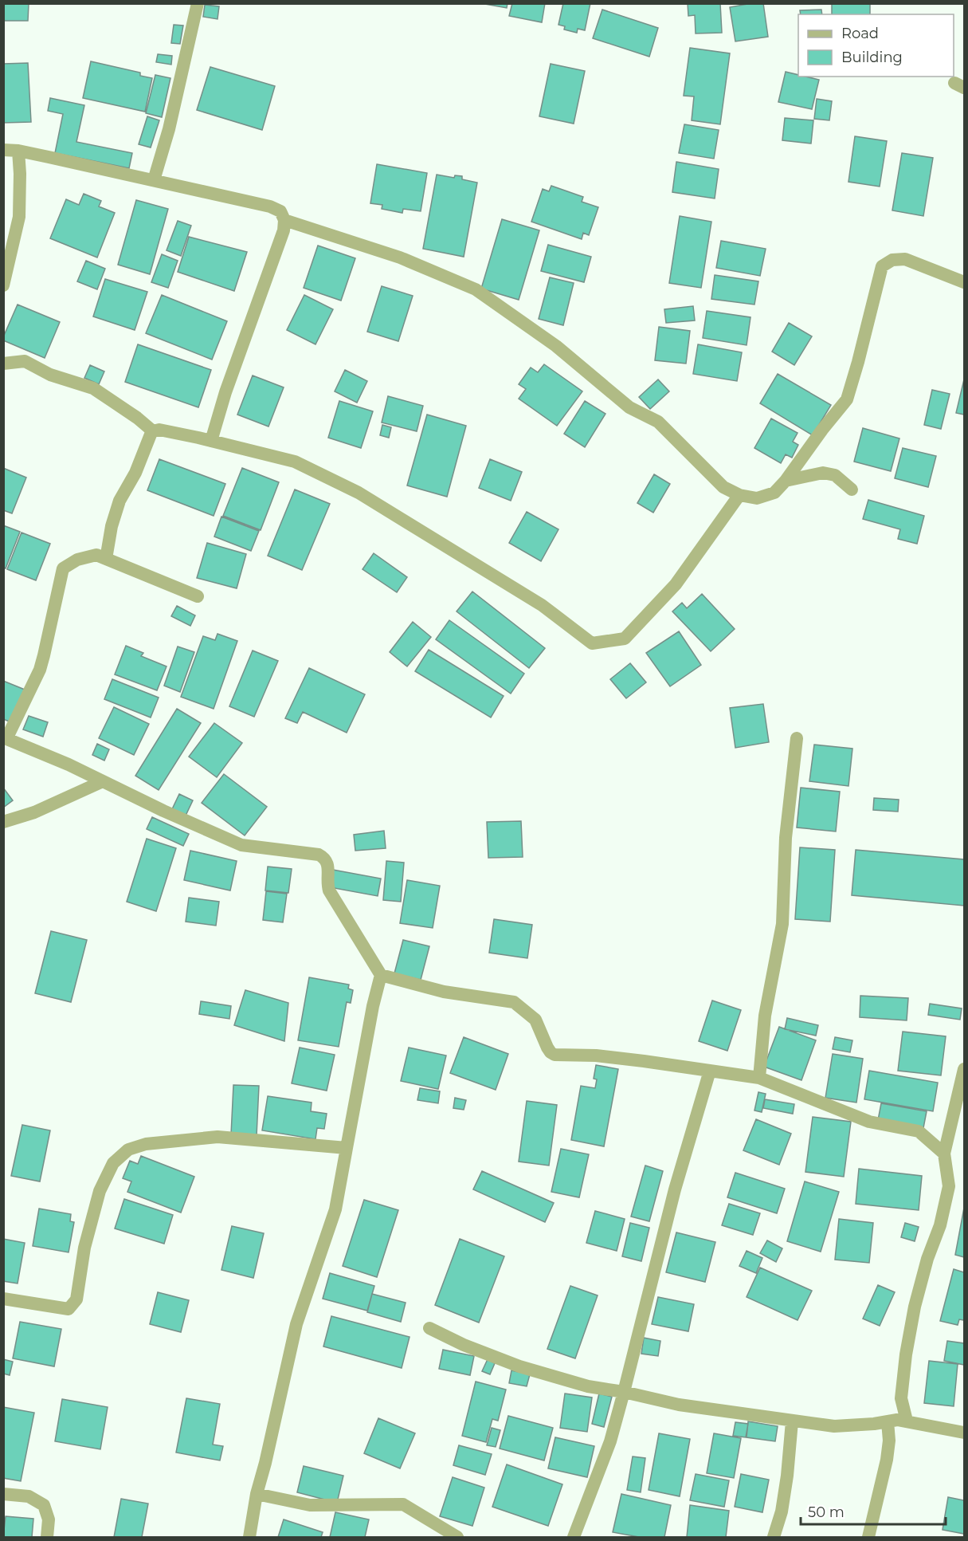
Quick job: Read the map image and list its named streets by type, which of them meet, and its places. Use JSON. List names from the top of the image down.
{
  "legend": ["Road", "Building"],
  "scale_bar": "50 m"
}
